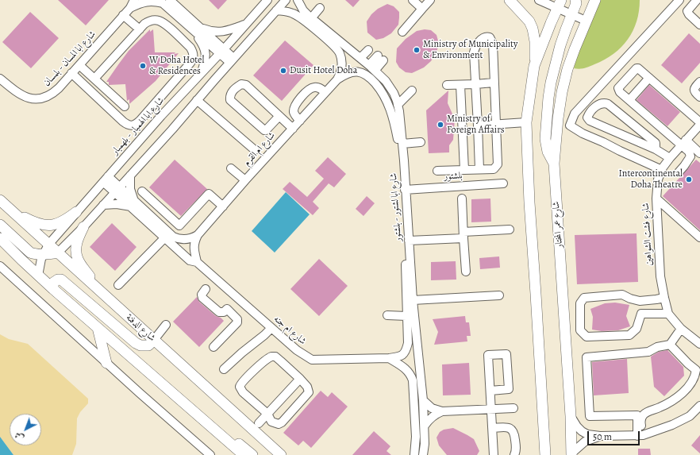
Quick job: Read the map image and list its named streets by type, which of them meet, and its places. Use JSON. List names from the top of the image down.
{
  "streets": {
    "main road": ["شارع عمر المختار", "شارع الدفنة"],
    "street": [
      "شارع ابا المسان - بلمسان",
      "شارع ابا الهمبار - بلهمبار",
      "شارع ام القرم",
      "بلشتور",
      "شارع ابا لشتور - بلشتور",
      "شارع فشت الشواهين",
      "شارع ام جنه"
    ]
  },
  "crossings": [
    ["شارع ابا المسان - بلمسان", "شارع ابا الهمبار - بلهمبار"],
    ["شارع ابا الهمبار - بلهمبار", "شارع الدفنة"],
    ["شارع ام القرم", "شارع ابا لشتور - بلشتور"],
    ["شارع ام القرم", "شارع ام جنه"],
    ["بلشتور", "شارع ابا لشتور - بلشتور"],
    ["شارع ابا لشتور - بلشتور", "شارع ام جنه"]
  ],
  "places": [
    "Ministry of Municipality & Environment",
    "W Doha Hotel & Residences",
    "Dusit Hotel Doha",
    "Ministry of Foreign Affairs",
    "Intercontinental Doha Theatre"
  ],
  "scale_bar": "50 m",
  "north": "bottom left"
}
